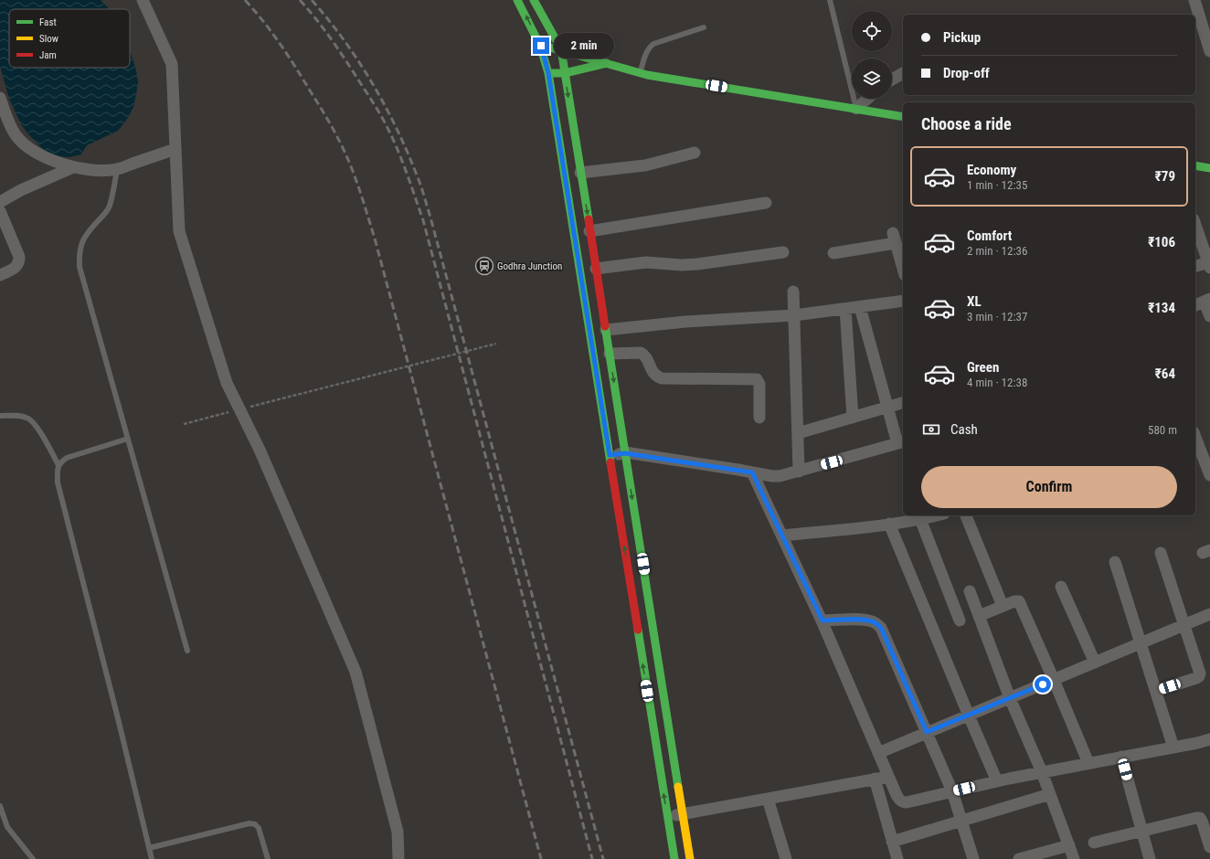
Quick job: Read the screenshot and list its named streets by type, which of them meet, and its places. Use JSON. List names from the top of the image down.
{
  "places": {
    "station": ["Godhra Junction"]
  },
  "legend": ["Fast", "Slow", "Jam"],
  "page": {
    "banner": ["Pickup", "Drop-off"],
    "bubble": "2 min",
    "heading": "Choose a ride",
    "list": [
      {
        "name": "Economy",
        "note": "1 min · 12:35",
        "value": "₹79"
      },
      {
        "name": "Comfort",
        "note": "2 min · 12:36",
        "value": "₹106"
      },
      {
        "name": "XL",
        "note": "3 min · 12:37",
        "value": "₹134"
      },
      {
        "name": "Green",
        "note": "4 min · 12:38",
        "value": "₹64"
      }
    ],
    "pay": ["Cash", "580 m"],
    "buttons": "Confirm"
  }
}
